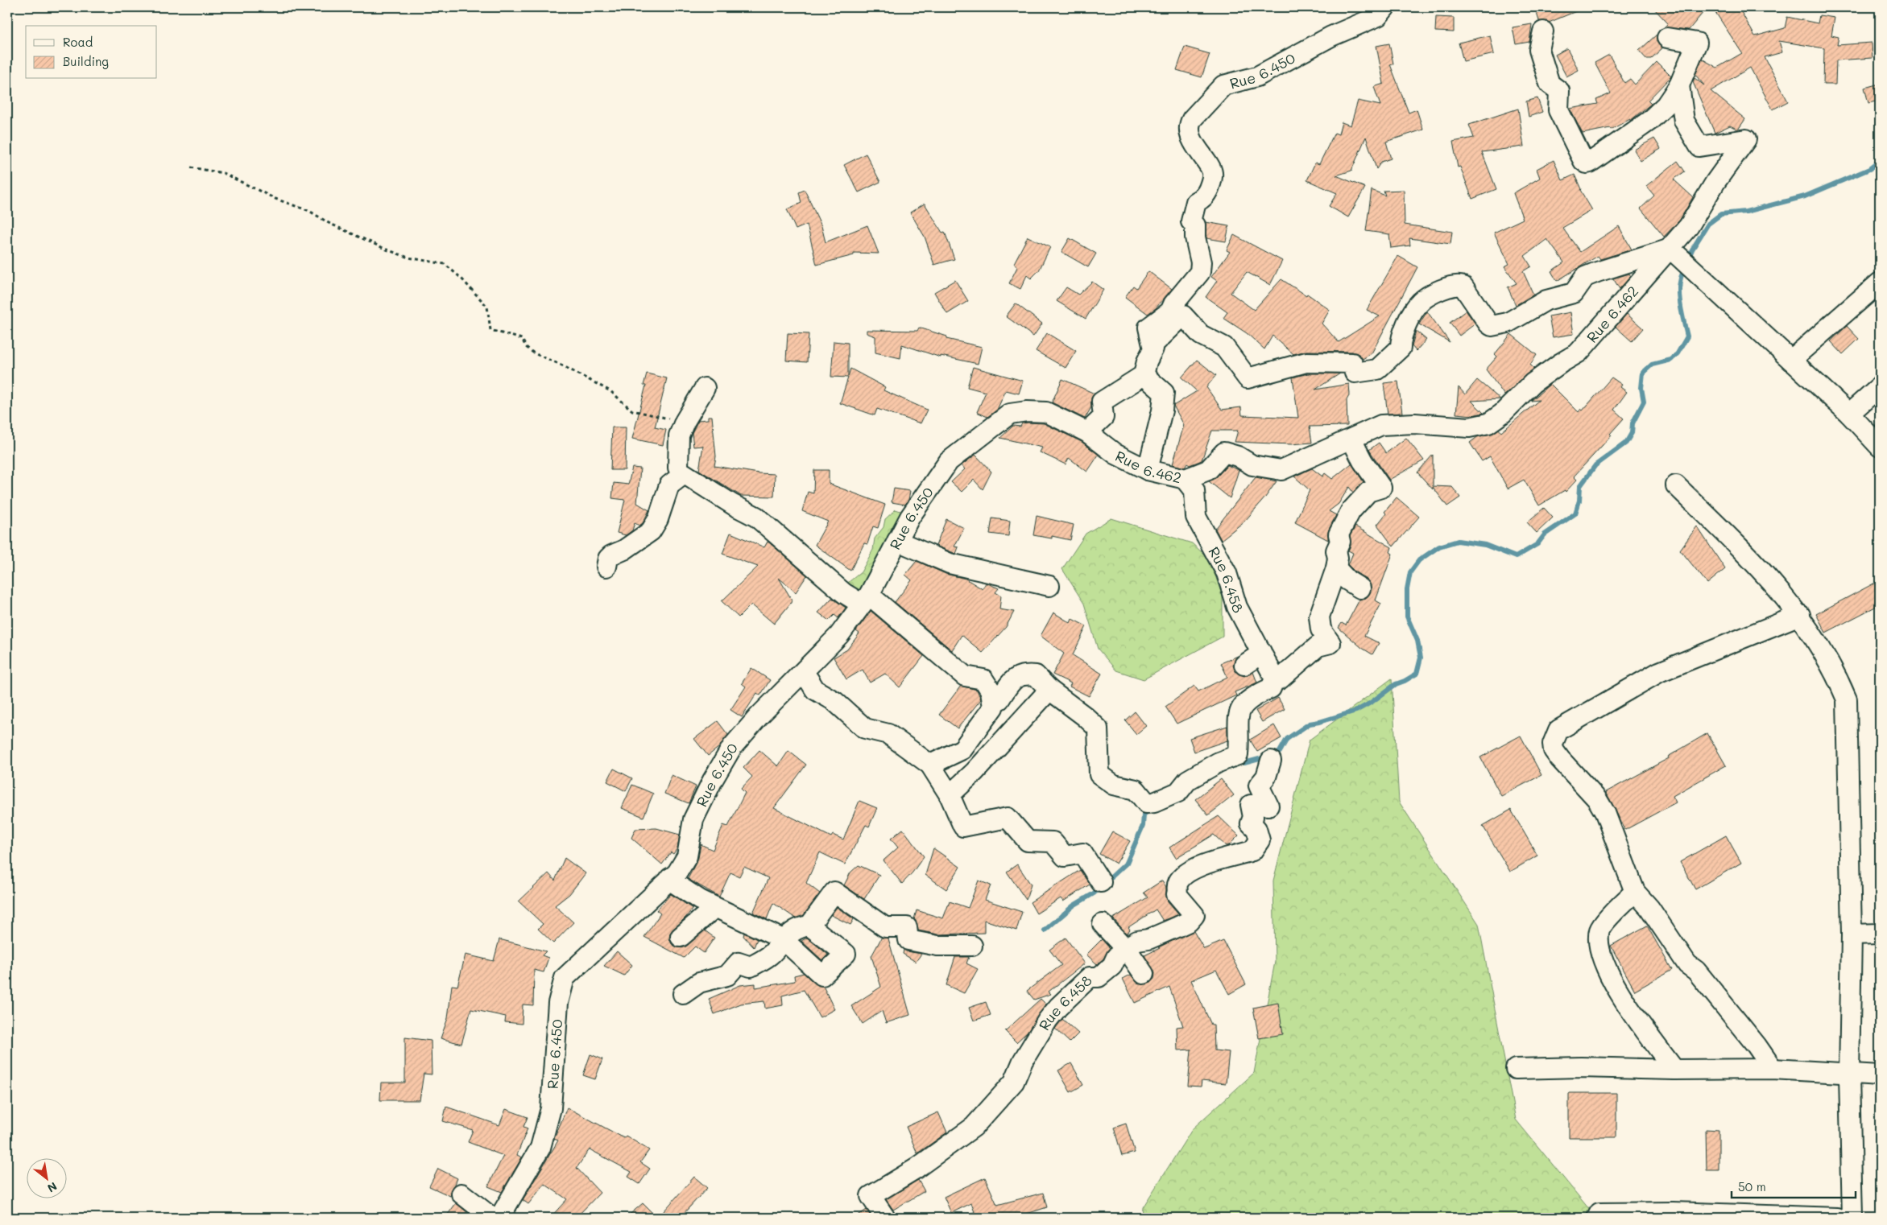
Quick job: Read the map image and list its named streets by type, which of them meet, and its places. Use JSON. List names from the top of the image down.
{
  "streets": {
    "street": ["Rue 6.450", "Rue 6.462", "Rue 6.458"]
  },
  "crossings": [
    ["Rue 6.450", "Rue 6.462"],
    ["Rue 6.462", "Rue 6.458"]
  ],
  "legend": ["Road", "Building"],
  "scale_bar": "50 m",
  "north": "bottom right"
}
